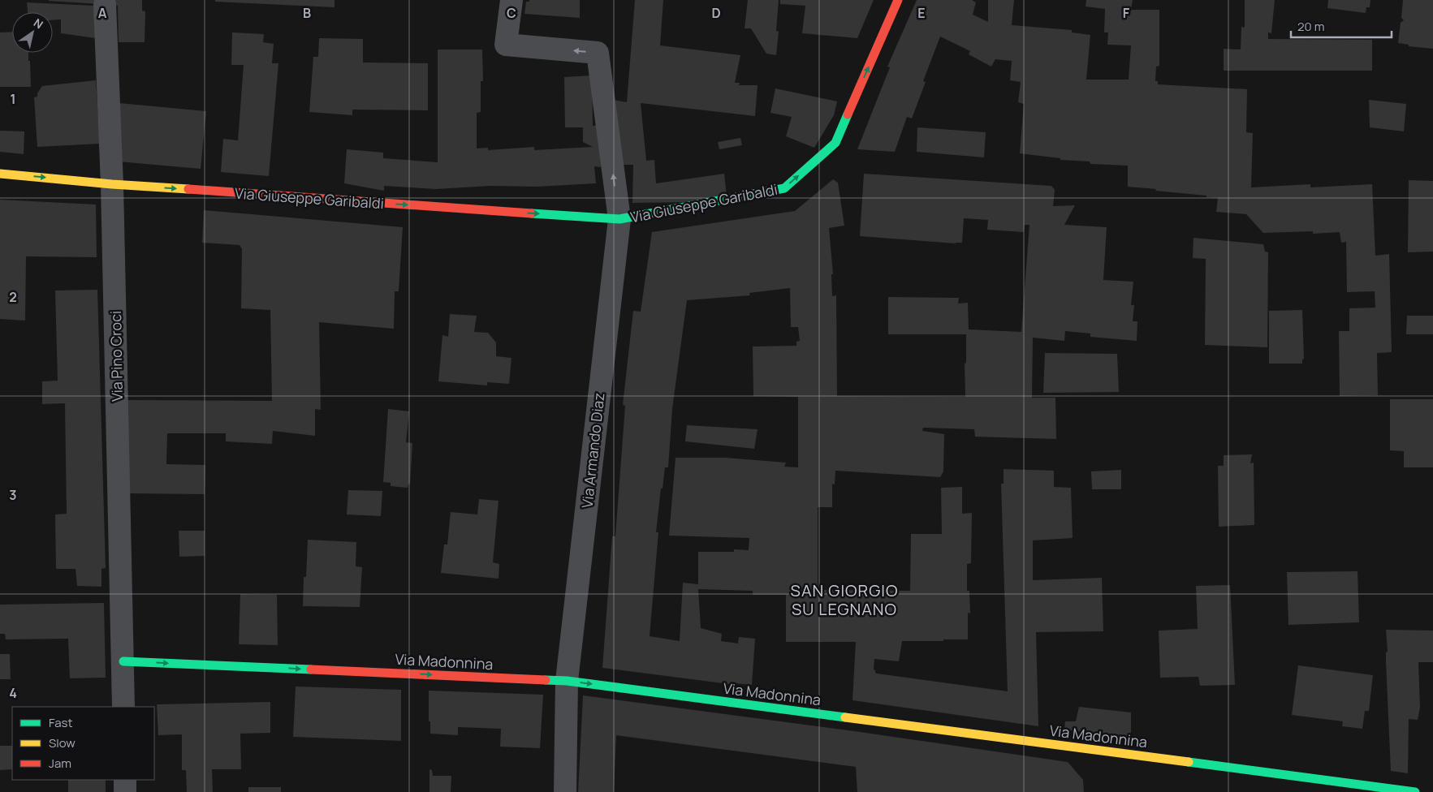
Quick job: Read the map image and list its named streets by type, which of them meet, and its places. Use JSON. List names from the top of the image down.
{
  "streets": {
    "street": [
      "Via Giuseppe Garibaldi",
      "Via Pino Croci",
      "Via Armando Diaz",
      "Via Madonnina"
    ]
  },
  "crossings": [
    ["Via Giuseppe Garibaldi", "Via Pino Croci"],
    ["Via Giuseppe Garibaldi", "Via Armando Diaz"],
    ["Via Pino Croci", "Via Madonnina"],
    ["Via Armando Diaz", "Via Madonnina"]
  ],
  "one_way": ["Via Madonnina"],
  "districts": ["SAN GIORGIO SU LEGNANO"],
  "legend": ["Fast", "Slow", "Jam"],
  "scale_bar": "20 m",
  "north": "top right",
  "grid": {
    "columns": [
      "A",
      "B",
      "C",
      "D",
      "E",
      "F"
    ],
    "rows": [
      "1",
      "2",
      "3",
      "4"
    ]
  }
}
